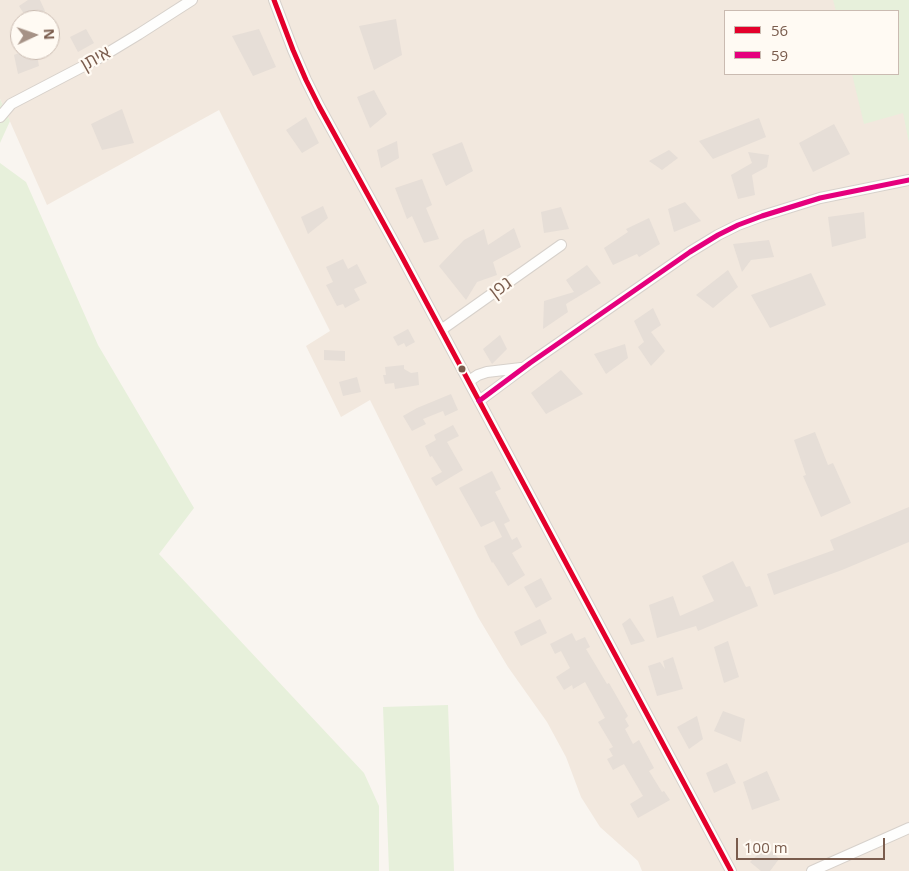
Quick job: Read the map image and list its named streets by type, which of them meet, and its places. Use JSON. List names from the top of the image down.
{
  "streets": {
    "street": ["איתן", "גפן"]
  },
  "lines": ["transit line 56", "transit line 59"],
  "legend": ["56", "59"],
  "scale_bar": "100 m",
  "north": "right"
}
